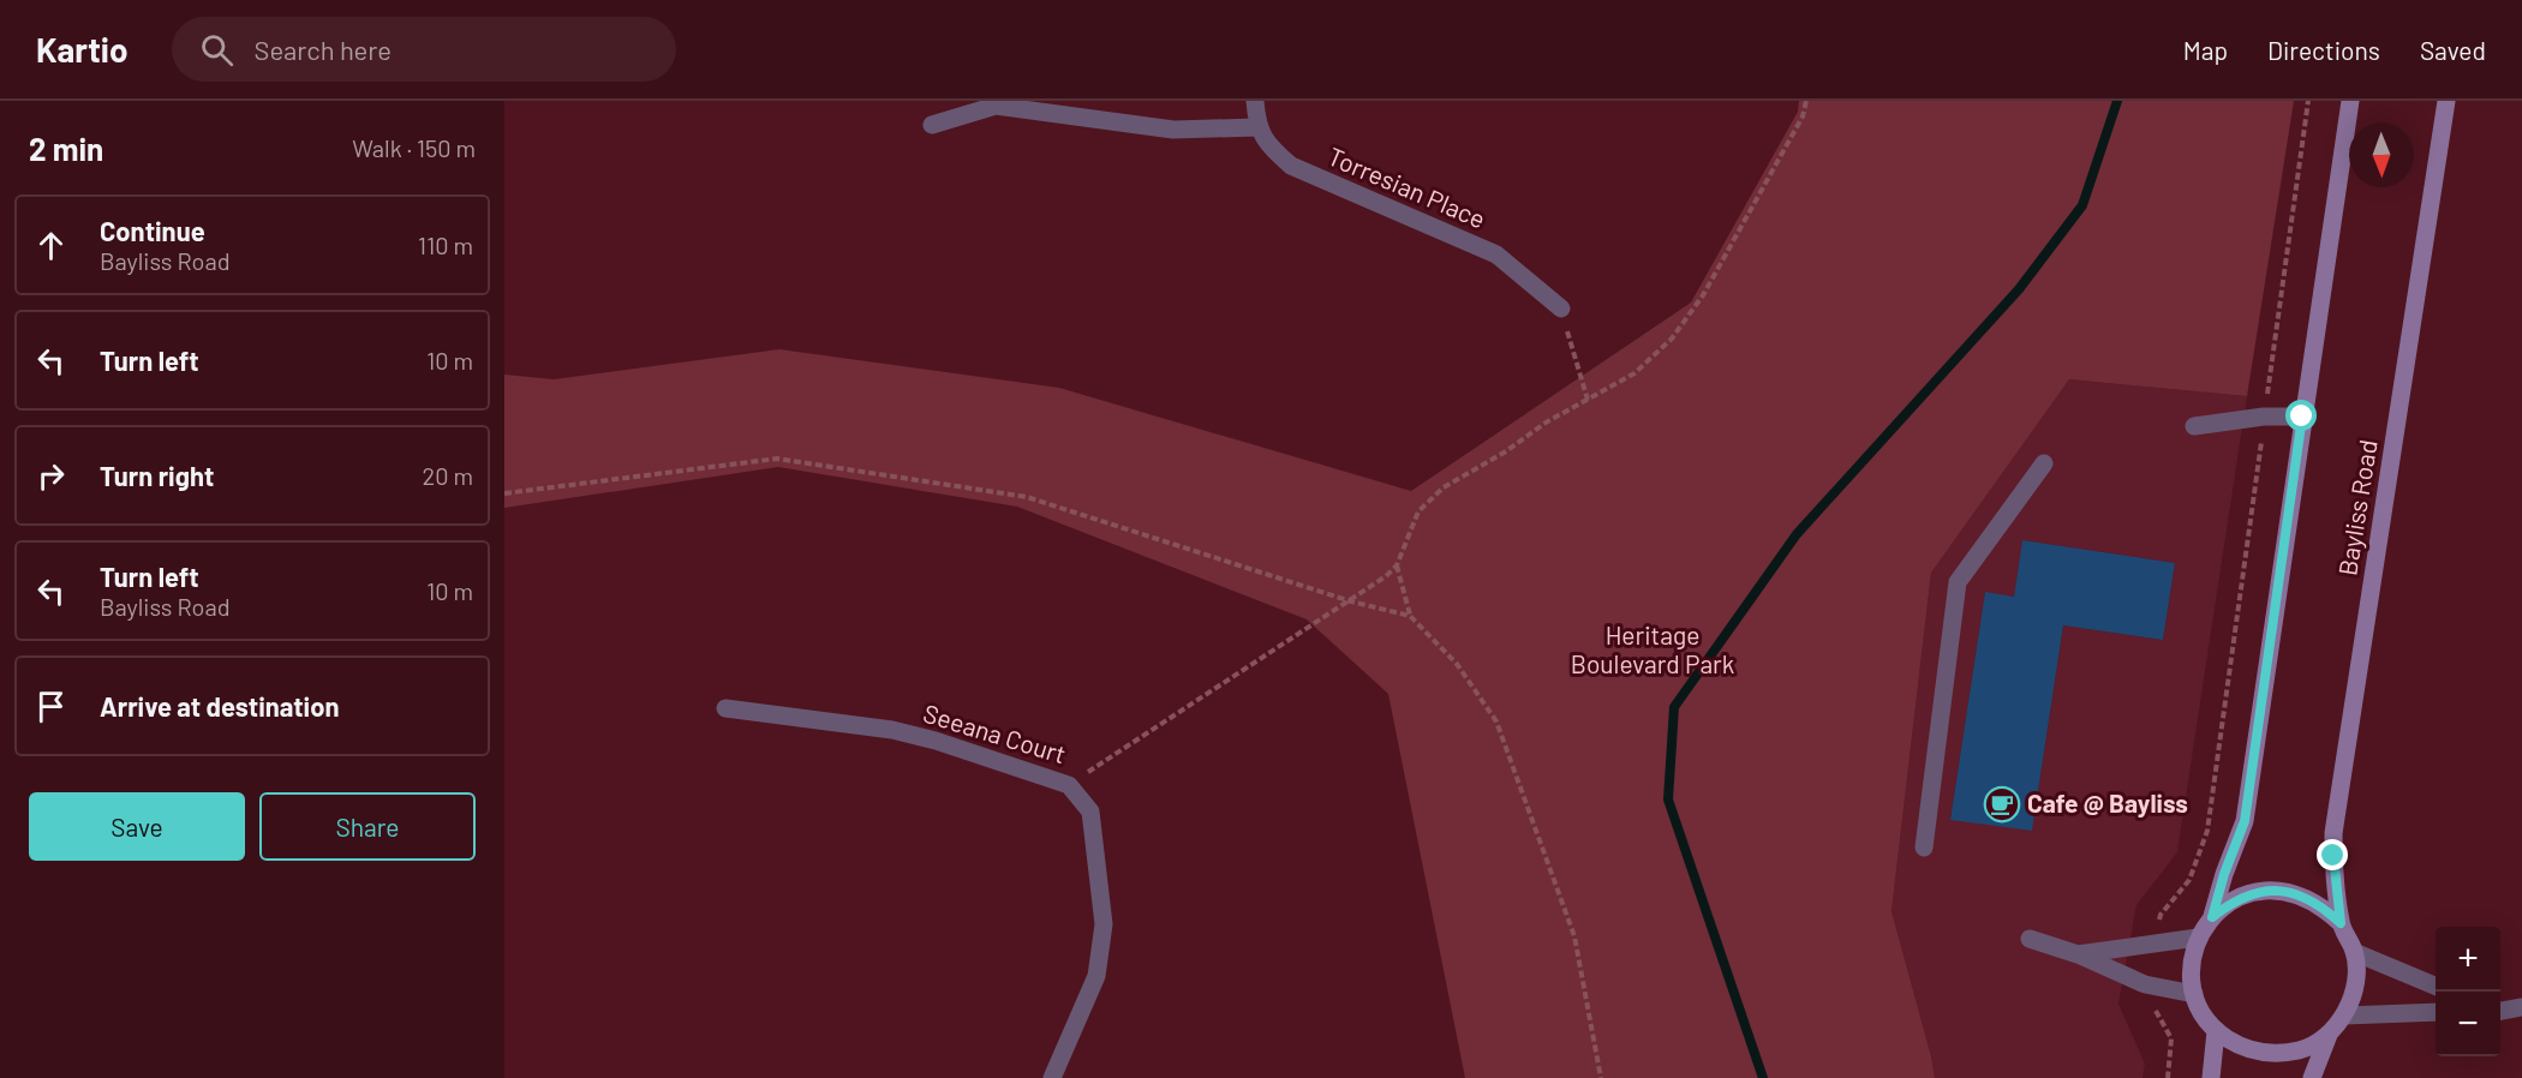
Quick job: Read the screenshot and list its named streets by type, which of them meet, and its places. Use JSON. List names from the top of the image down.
{
  "streets": {
    "street": ["Torresian Place", "Bayliss Road", "Seeana Court"]
  },
  "parks": ["Heritage Boulevard Park"],
  "places": {
    "cafe": ["Cafe @ Bayliss"]
  },
  "north": "bottom",
  "page": {
    "header": "Kartio",
    "search": "Search here",
    "nav": ["Map", "Directions", "Saved"],
    "heading": ["2 min", "Walk · 150 m"],
    "list": [
      ["Continue", "Bayliss Road", "110 m"],
      ["Turn left", "10 m"],
      ["Turn right", "20 m"],
      ["Turn left", "Bayliss Road", "10 m"],
      "Arrive at destination"
    ],
    "buttons": ["Save", "Share"],
    "map_buttons": ["+", "−"]
  }
}
